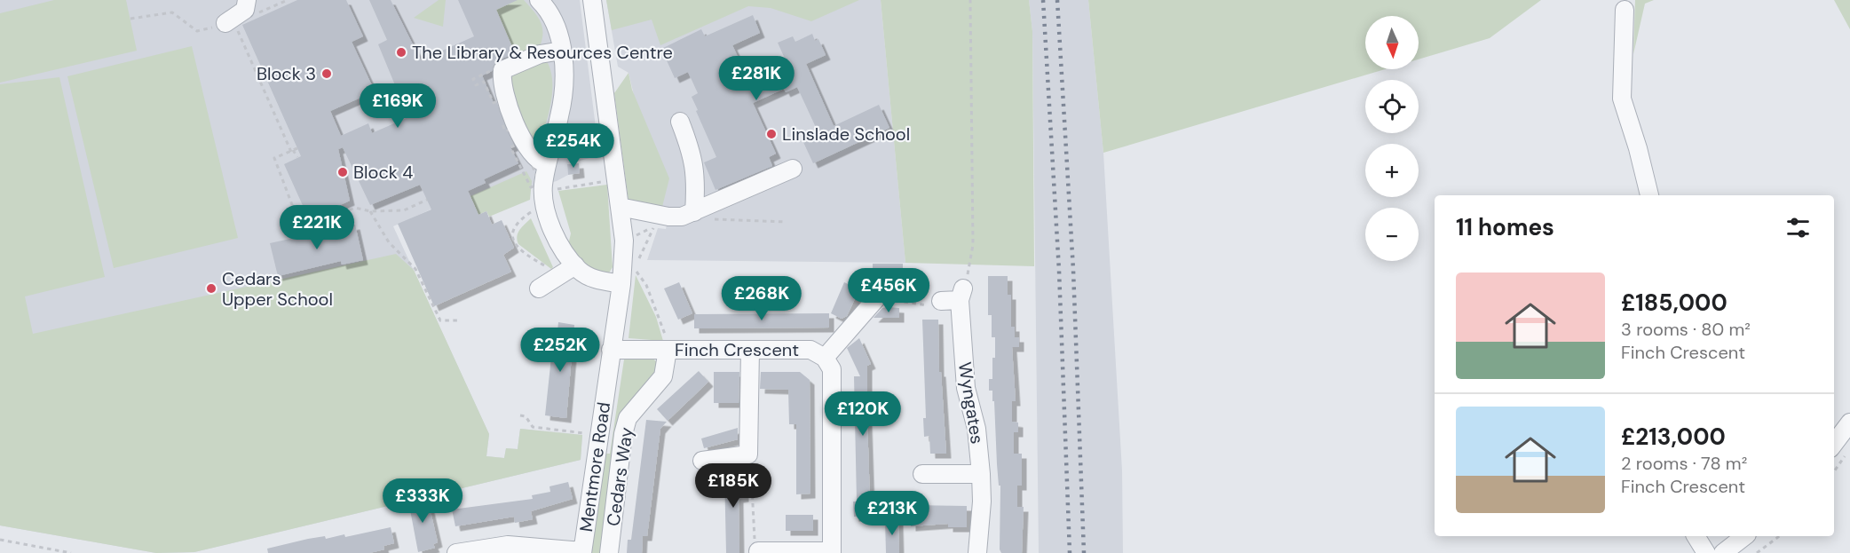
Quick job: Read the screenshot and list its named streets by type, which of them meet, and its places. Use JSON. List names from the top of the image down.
{
  "streets": {
    "street": [
      "Finch Crescent",
      "Wyngates",
      "Mentmore Road",
      "Cedars Way"
    ]
  },
  "crossings": [
    ["Finch Crescent", "Mentmore Road"],
    ["Finch Crescent", "Cedars Way"]
  ],
  "places": [
    "The Library & Resources Centre",
    "Block 3",
    "Linslade School",
    "Block 4",
    "Cedars Upper School"
  ],
  "north": "bottom",
  "page": {
    "map_buttons": ["+", "−"],
    "price": [
      "£281K",
      "£169K",
      "£254K",
      "£221K",
      "£456K",
      "£268K",
      "£252K",
      "£120K",
      "£185K",
      "£333K",
      "£213K"
    ],
    "heading": "11 homes",
    "list": [
      {
        "name": "£185,000",
        "note": "3 rooms · 80 m² · Finch Crescent"
      },
      {
        "name": "£213,000",
        "note": "2 rooms · 78 m² · Finch Crescent"
      }
    ]
  }
}
